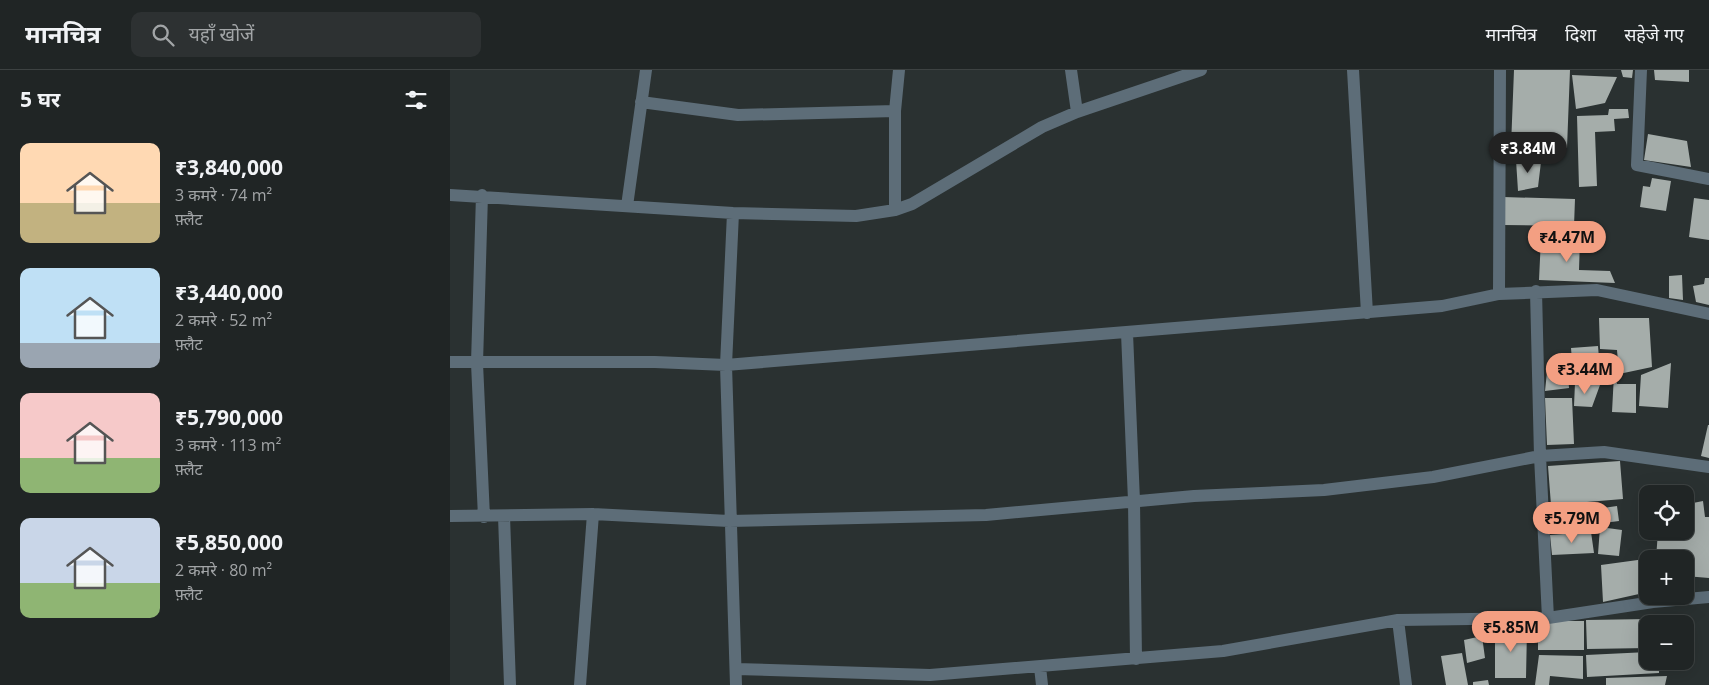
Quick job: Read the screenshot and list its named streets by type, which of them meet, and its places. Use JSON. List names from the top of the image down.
{
  "page": {
    "header": "मानचित्र",
    "search": "यहाँ खोजें",
    "nav": ["मानचित्र", "दिशा", "सहेजे गए"],
    "heading": "5 घर",
    "list": [
      {
        "name": "₹3,840,000",
        "note": "3 कमरे · 74 m² · फ़्लैट"
      },
      {
        "name": "₹3,440,000",
        "note": "2 कमरे · 52 m² · फ़्लैट"
      },
      {
        "name": "₹5,790,000",
        "note": "3 कमरे · 113 m² · फ़्लैट"
      },
      {
        "name": "₹5,850,000",
        "note": "2 कमरे · 80 m² · फ़्लैट"
      }
    ],
    "price": [
      "₹3.84M",
      "₹4.47M",
      "₹3.44M",
      "₹5.79M",
      "₹5.85M"
    ],
    "map_buttons": ["+", "−"]
  }
}
